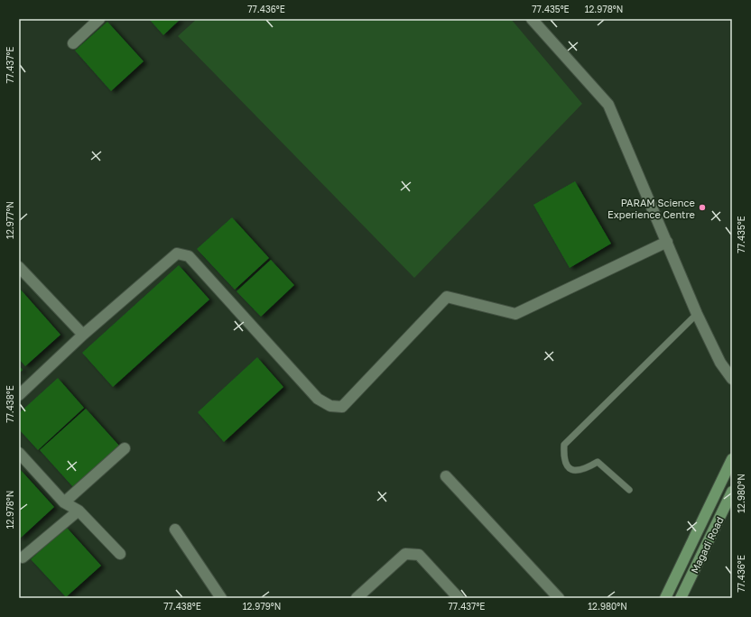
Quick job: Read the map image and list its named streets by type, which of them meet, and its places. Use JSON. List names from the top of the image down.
{
  "streets": {
    "main road": ["Magadi Road"]
  },
  "places": ["PARAM Science Experience Centre"],
  "coordinates": [
    "77.436°E",
    "77.435°E",
    "12.978°N",
    "77.437°E",
    "12.977°N",
    "77.438°E",
    "12.980°N",
    "12.979°N"
  ]
}
